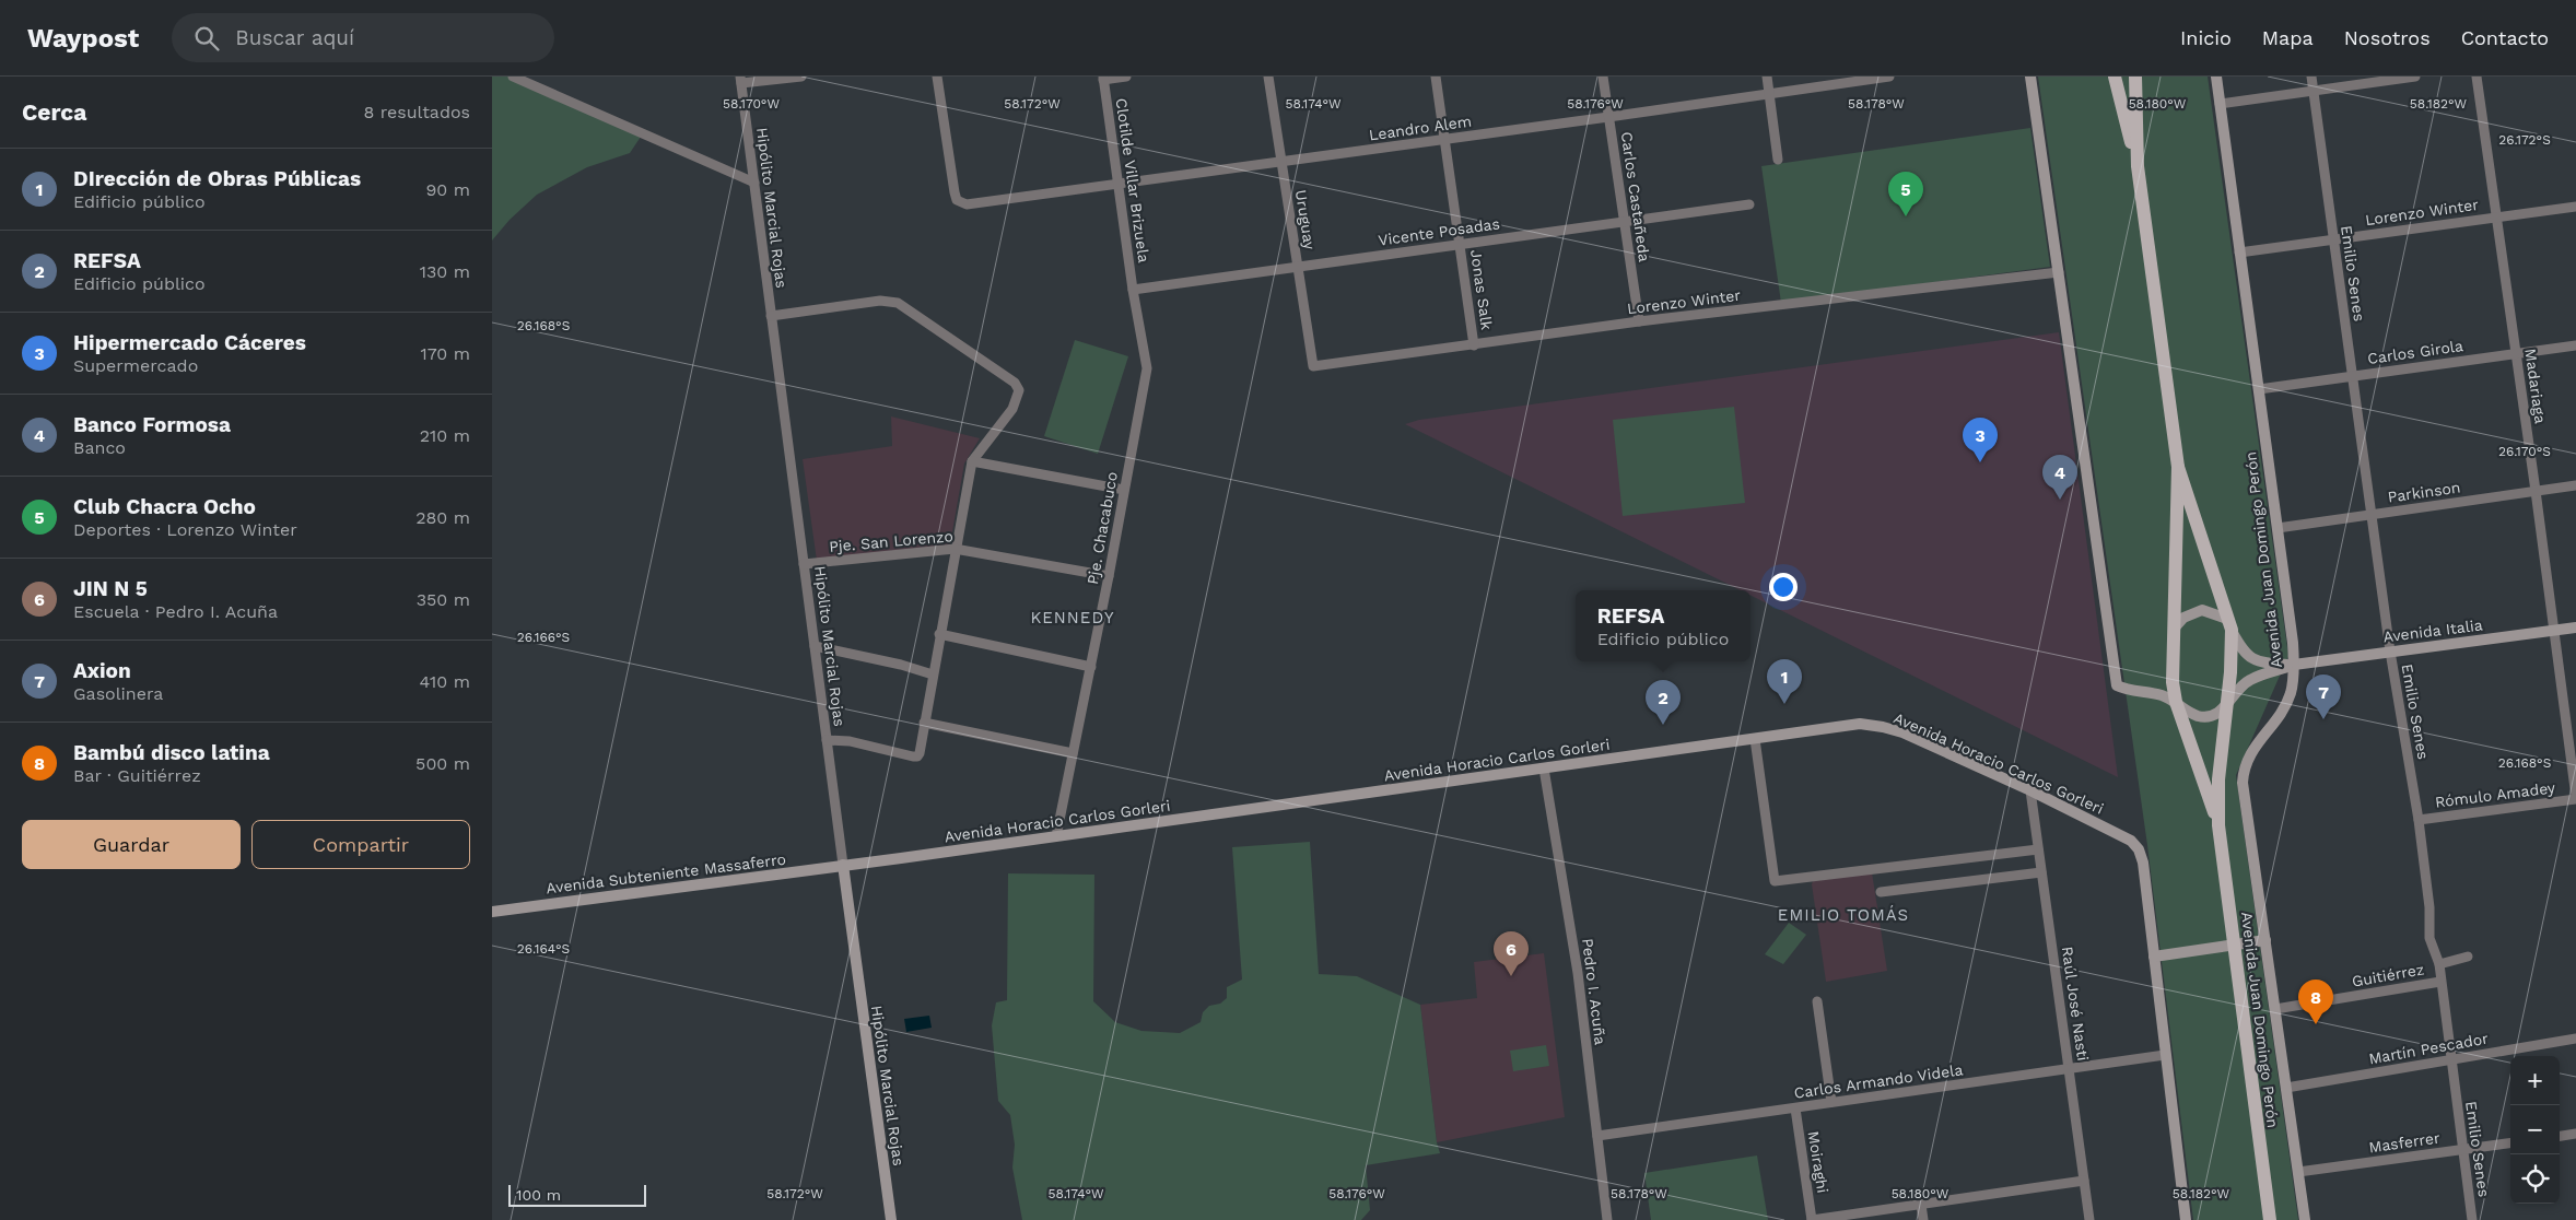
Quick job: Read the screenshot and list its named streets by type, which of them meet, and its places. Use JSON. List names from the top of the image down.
{
  "streets": {
    "main road": [
      "Hipólito Marcial Rojas",
      "Avenida Juan Domingo Perón",
      "Avenida Italia",
      "Avenida Horacio Carlos Gorleri",
      "Avenida Subteniente Massaferro"
    ],
    "street": [
      "Leandro Alem",
      "Clotilde Villar Brizuela",
      "Carlos Castañeda",
      "Lorenzo Winter",
      "Uruguay",
      "Vicente Posadas",
      "Emilio Senes",
      "Jonas Salk",
      "Carlos Girola",
      "Madariaga",
      "Parkinson",
      "Pje. Chacabuco",
      "Pje. San Lorenzo",
      "Rómulo Amadey",
      "Guitiérrez",
      "Pedro I. Acuña",
      "Raúl José Nasti",
      "Martín Pescador",
      "Carlos Armando Videla",
      "Masferrer",
      "Moiraghi"
    ]
  },
  "crossings": [
    ["Leandro Alem", "Clotilde Villar Brizuela"],
    ["Leandro Alem", "Carlos Castañeda"],
    ["Leandro Alem", "Uruguay"],
    ["Leandro Alem", "Jonas Salk"],
    ["Clotilde Villar Brizuela", "Vicente Posadas"],
    ["Clotilde Villar Brizuela", "Pje. Chacabuco"],
    ["Carlos Castañeda", "Lorenzo Winter"],
    ["Carlos Castañeda", "Vicente Posadas"],
    ["Hipólito Marcial Rojas", "Pje. San Lorenzo"],
    ["Hipólito Marcial Rojas", "Avenida Horacio Carlos Gorleri"],
    ["Hipólito Marcial Rojas", "Avenida Subteniente Massaferro"],
    ["Lorenzo Winter", "Uruguay"],
    ["Lorenzo Winter", "Emilio Senes"],
    ["Lorenzo Winter", "Jonas Salk"],
    ["Lorenzo Winter", "Madariaga"],
    ["Lorenzo Winter", "Avenida Juan Domingo Perón"],
    ["Uruguay", "Vicente Posadas"],
    ["Vicente Posadas", "Jonas Salk"],
    ["Vicente Posadas", "Pje. Chacabuco"],
    ["Emilio Senes", "Carlos Girola"],
    ["Emilio Senes", "Parkinson"],
    ["Emilio Senes", "Avenida Italia"],
    ["Emilio Senes", "Rómulo Amadey"],
    ["Emilio Senes", "Guitiérrez"],
    ["Emilio Senes", "Martín Pescador"],
    ["Emilio Senes", "Masferrer"],
    ["Carlos Girola", "Madariaga"],
    ["Carlos Girola", "Avenida Juan Domingo Perón"],
    ["Madariaga", "Parkinson"],
    ["Madariaga", "Avenida Italia"],
    ["Madariaga", "Rómulo Amadey"],
    ["Parkinson", "Avenida Juan Domingo Perón"],
    ["Pje. Chacabuco", "Pje. San Lorenzo"],
    ["Pje. Chacabuco", "Avenida Horacio Carlos Gorleri"],
    ["Avenida Juan Domingo Perón", "Avenida Italia"],
    ["Avenida Juan Domingo Perón", "Guitiérrez"],
    ["Avenida Juan Domingo Perón", "Martín Pescador"],
    ["Avenida Juan Domingo Perón", "Masferrer"],
    ["Avenida Horacio Carlos Gorleri", "Avenida Subteniente Massaferro"],
    ["Avenida Horacio Carlos Gorleri", "Pedro I. Acuña"],
    ["Avenida Horacio Carlos Gorleri", "Raúl José Nasti"],
    ["Pedro I. Acuña", "Carlos Armando Videla"],
    ["Raúl José Nasti", "Carlos Armando Videla"],
    ["Carlos Armando Videla", "Moiraghi"]
  ],
  "districts": ["KENNEDY", "EMILIO TOMÁS"],
  "scale_bar": "100 m",
  "page": {
    "header": "Waypost",
    "search": "Buscar aquí",
    "nav": [
      "Inicio",
      "Mapa",
      "Nosotros",
      "Contacto"
    ],
    "heading": ["Cerca", "8 resultados"],
    "list": [
      {
        "mark": "1",
        "name": "DIrección de Obras Públicas",
        "note": "Edificio público",
        "value": "90 m"
      },
      {
        "mark": "2",
        "name": "REFSA",
        "note": "Edificio público",
        "value": "130 m"
      },
      {
        "mark": "3",
        "name": "Hipermercado Cáceres",
        "note": "Supermercado",
        "value": "170 m"
      },
      {
        "mark": "4",
        "name": "Banco Formosa",
        "note": "Banco",
        "value": "210 m"
      },
      {
        "mark": "5",
        "name": "Club Chacra Ocho",
        "note": "Deportes · Lorenzo Winter",
        "value": "280 m"
      },
      {
        "mark": "6",
        "name": "JIN N 5",
        "note": "Escuela · Pedro I. Acuña",
        "value": "350 m"
      },
      {
        "mark": "7",
        "name": "Axion",
        "note": "Gasolinera",
        "value": "410 m"
      },
      {
        "mark": "8",
        "name": "Bambú disco latina",
        "note": "Bar · Guitiérrez",
        "value": "500 m"
      }
    ],
    "pins": [
      "5",
      "3",
      "4",
      "1",
      "7",
      "2",
      "6",
      "8"
    ],
    "popup": ["REFSA", "Edificio público"],
    "buttons": ["Guardar", "Compartir"],
    "map_buttons": ["+", "−"],
    "scale": "100 m"
  },
  "coordinates": [
    "58.170°W",
    "58.172°W",
    "58.174°W",
    "58.176°W",
    "58.178°W",
    "58.180°W",
    "58.182°W",
    "26.172°S",
    "26.168°S",
    "26.170°S",
    "26.166°S",
    "26.164°S"
  ]
}
